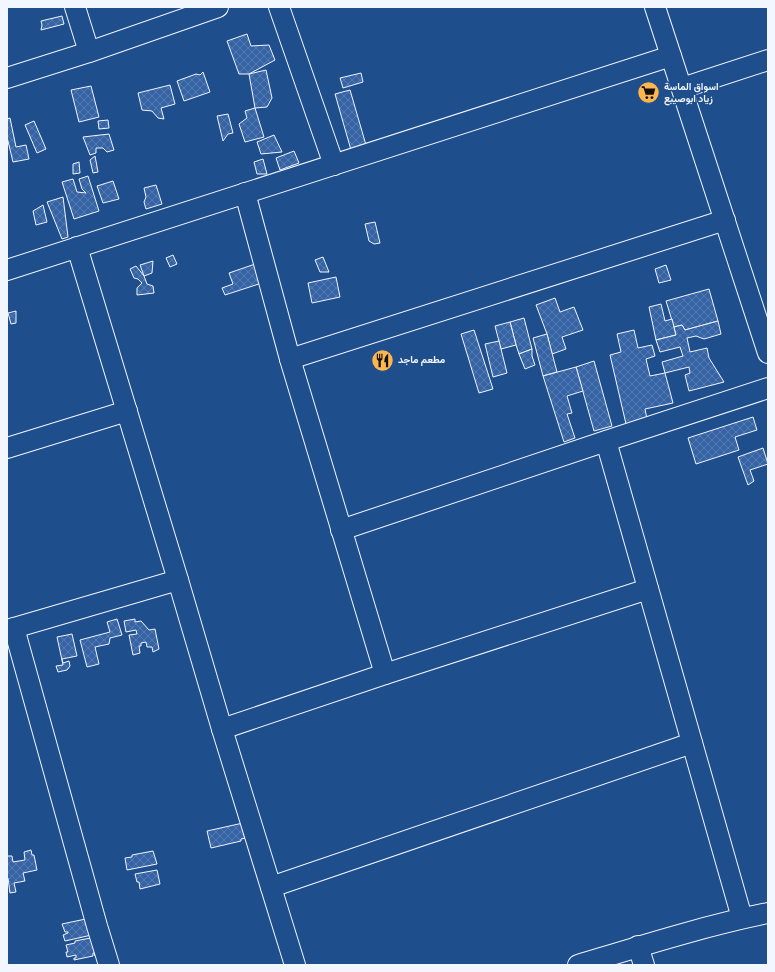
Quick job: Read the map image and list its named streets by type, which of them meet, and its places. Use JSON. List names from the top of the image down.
{
  "places": {
    "supermarket": ["اسواق الماسة زياد ابوصيبع"],
    "restaurant": ["مطعم ماجد"]
  }
}
